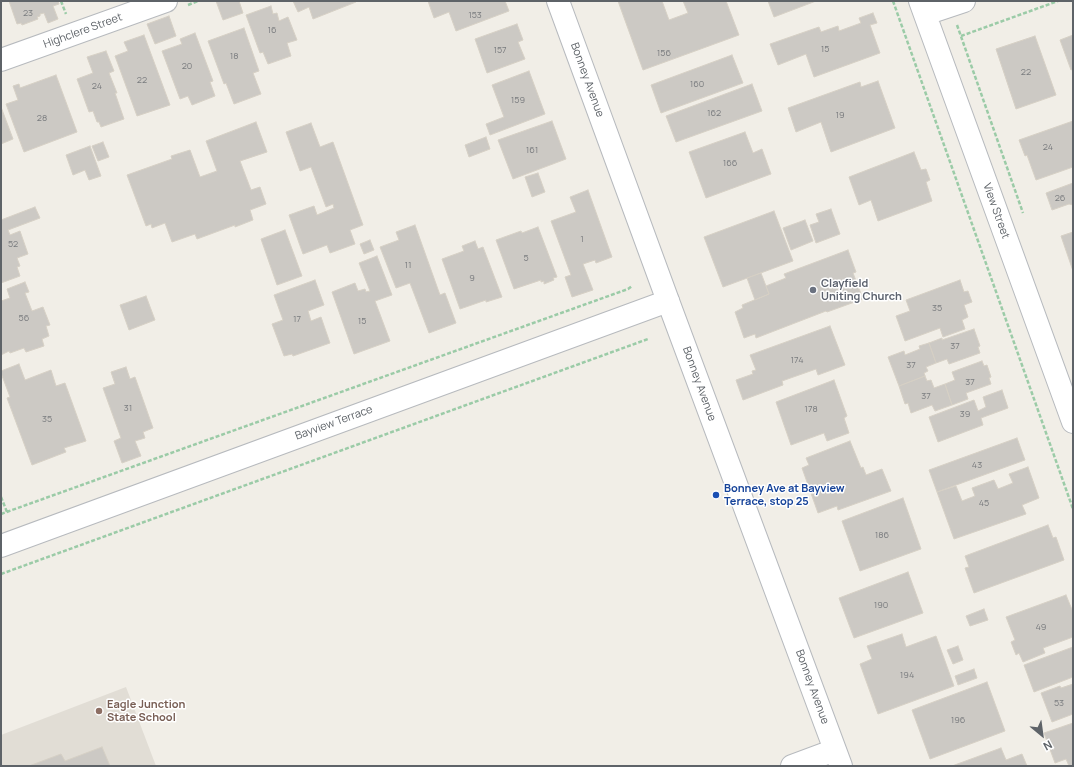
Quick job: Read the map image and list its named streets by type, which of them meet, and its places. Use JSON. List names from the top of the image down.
{
  "streets": {
    "street": [
      "Highclere Street",
      "Bonney Avenue",
      "View Street",
      "Bayview Terrace"
    ]
  },
  "crossings": [
    ["Bonney Avenue", "Bayview Terrace"]
  ],
  "places": ["Clayfield Uniting Church", "Bonney Ave at Bayview Terrace, stop 25", "Eagle Junction State School"],
  "house_numbers": [
    "23",
    "153",
    "16",
    "15",
    "157",
    "156",
    "18",
    "20",
    "22",
    "22",
    "160",
    "24",
    "159",
    "162",
    "19",
    "28",
    "24",
    "161",
    "166",
    "26",
    "1",
    "52",
    "5",
    "11",
    "9",
    "35",
    "56",
    "17",
    "15",
    "37",
    "174",
    "37",
    "37",
    "37",
    "31",
    "178",
    "39",
    "35",
    "43",
    "45",
    "186",
    "190",
    "49",
    "194",
    "53",
    "196"
  ],
  "north": "bottom right"
}
